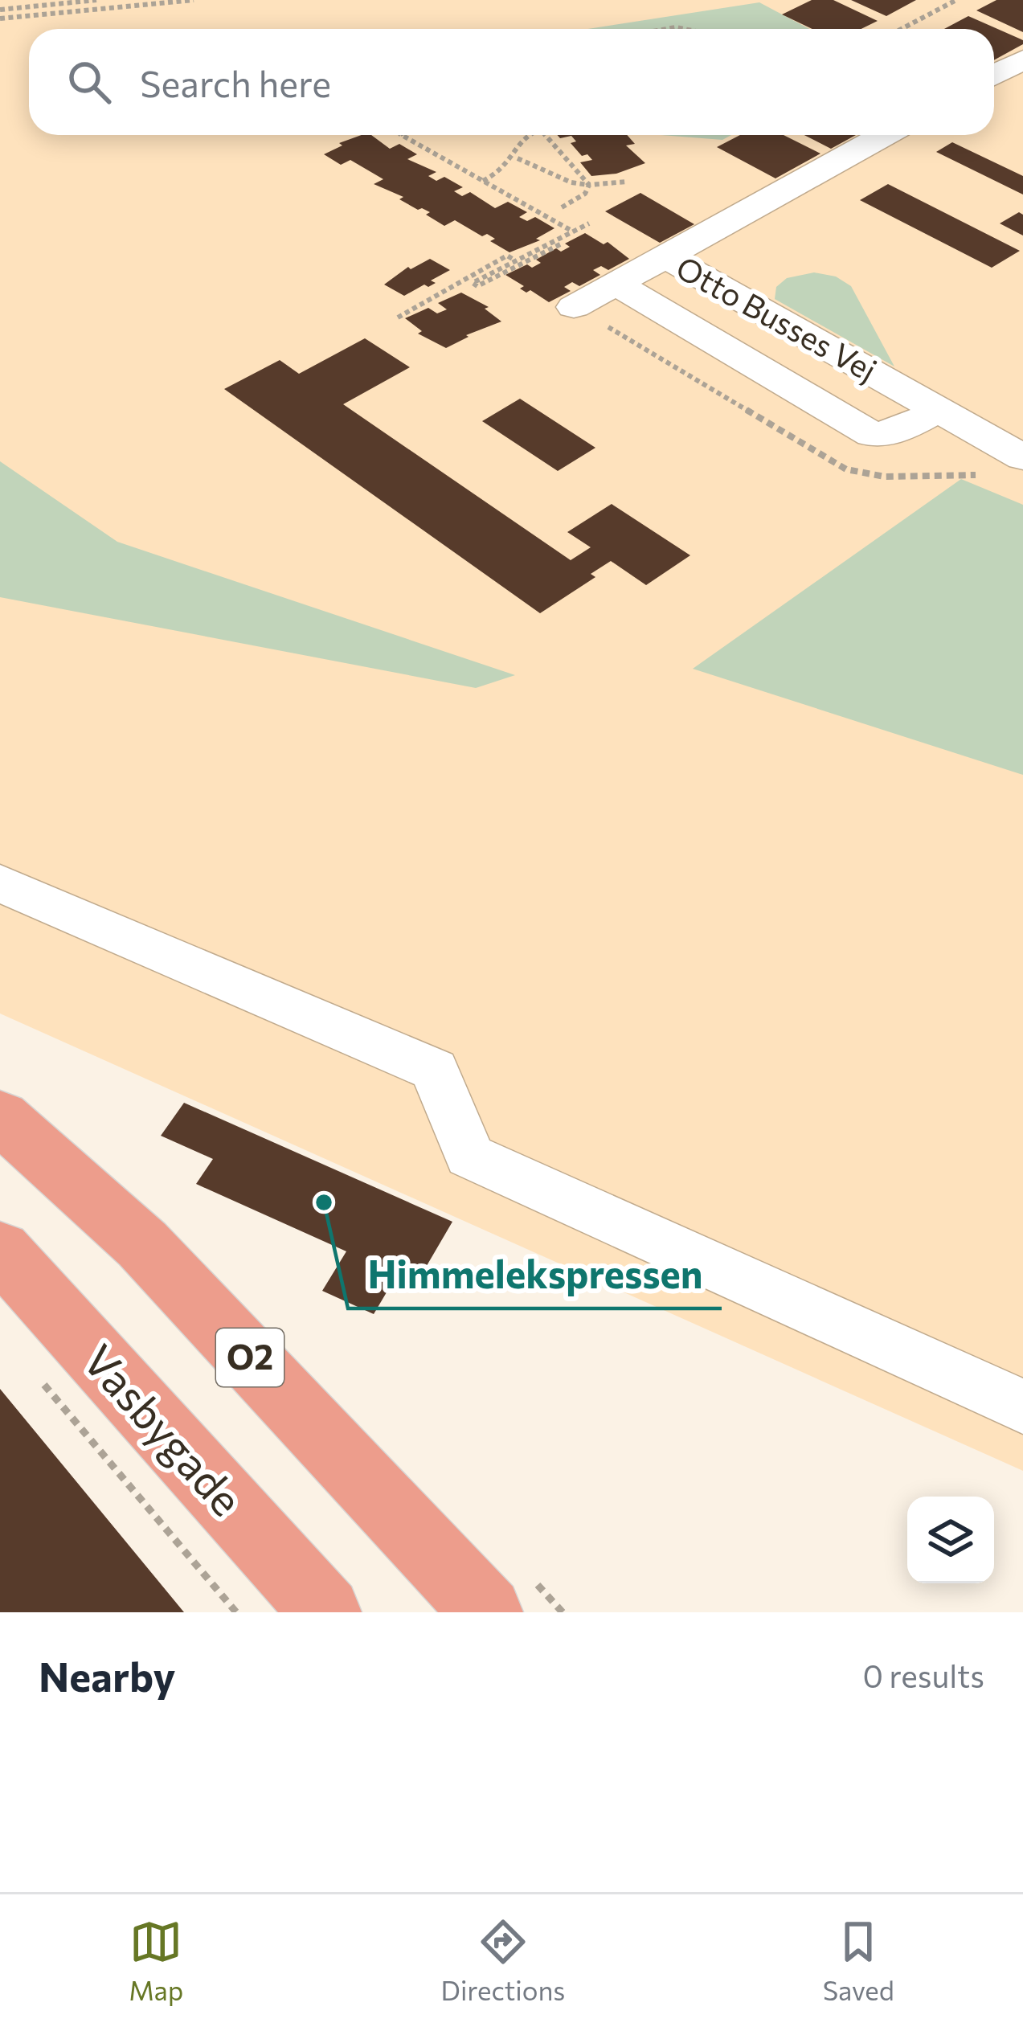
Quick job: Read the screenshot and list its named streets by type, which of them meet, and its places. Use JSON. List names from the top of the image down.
{
  "streets": {
    "main road": ["O2", "Vasbygade"],
    "street": ["Otto Busses Vej"]
  },
  "places": ["Himmelekspressen"],
  "page": {
    "search": "Search here",
    "heading": ["Nearby", "0 results"],
    "nav": ["Map", "Directions", "Saved"]
  }
}
